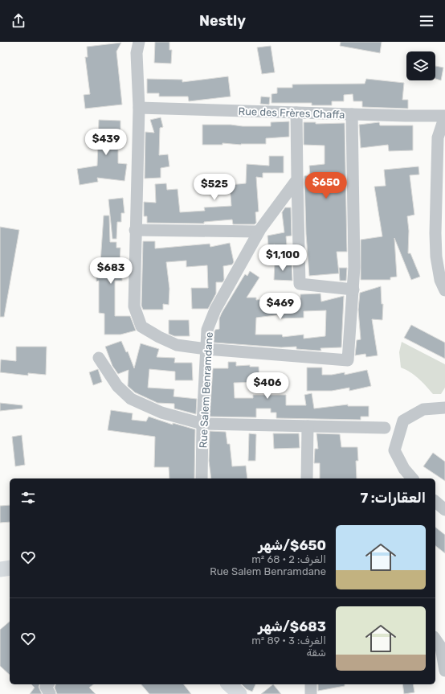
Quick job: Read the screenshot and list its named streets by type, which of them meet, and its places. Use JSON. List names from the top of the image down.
{
  "streets": {
    "street": ["Rue des Frères Chaffa", "Rue Salem Benramdane"]
  },
  "page": {
    "header": "Nestly",
    "price": [
      "$439",
      "$650",
      "$525",
      "$1,100",
      "$683",
      "$469",
      "$406"
    ],
    "heading": "العقارات: 7",
    "list": [
      {
        "name": "$650/شهر",
        "note": "الغرف: 2 · 68 m² · Rue Salem Benramdane"
      },
      {
        "name": "$683/شهر",
        "note": "الغرف: 3 · 89 m² · شقة"
      }
    ]
  }
}
